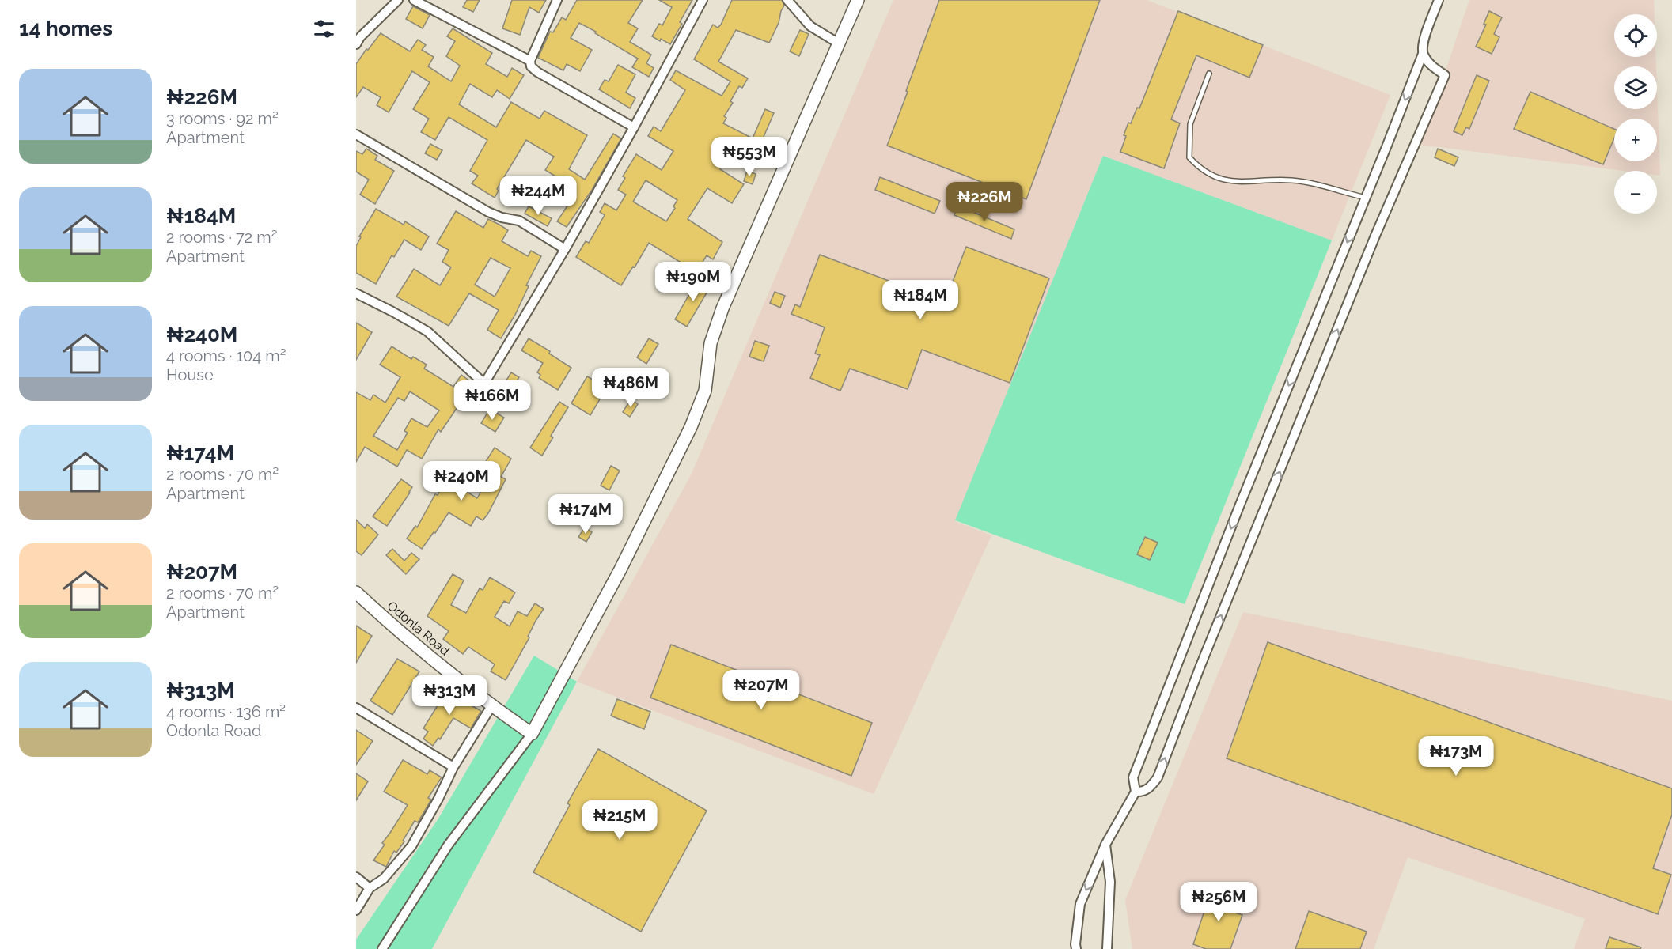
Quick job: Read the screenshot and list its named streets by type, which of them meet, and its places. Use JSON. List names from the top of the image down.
{
  "streets": {
    "street": ["Odonla Road"]
  },
  "page": {
    "heading": "14 homes",
    "map_buttons": ["+", "−"],
    "list": [
      {
        "name": "₦226M",
        "note": "3 rooms · 92 m² · Apartment"
      },
      {
        "name": "₦184M",
        "note": "2 rooms · 72 m² · Apartment"
      },
      {
        "name": "₦240M",
        "note": "4 rooms · 104 m² · House"
      },
      {
        "name": "₦174M",
        "note": "2 rooms · 70 m² · Apartment"
      },
      {
        "name": "₦207M",
        "note": "2 rooms · 70 m² · Apartment"
      },
      {
        "name": "₦313M",
        "note": "4 rooms · 136 m² · Odonla Road"
      }
    ],
    "price": [
      "₦553M",
      "₦244M",
      "₦226M",
      "₦190M",
      "₦184M",
      "₦486M",
      "₦166M",
      "₦240M",
      "₦174M",
      "₦207M",
      "₦313M",
      "₦173M",
      "₦215M",
      "₦256M"
    ]
  }
}
